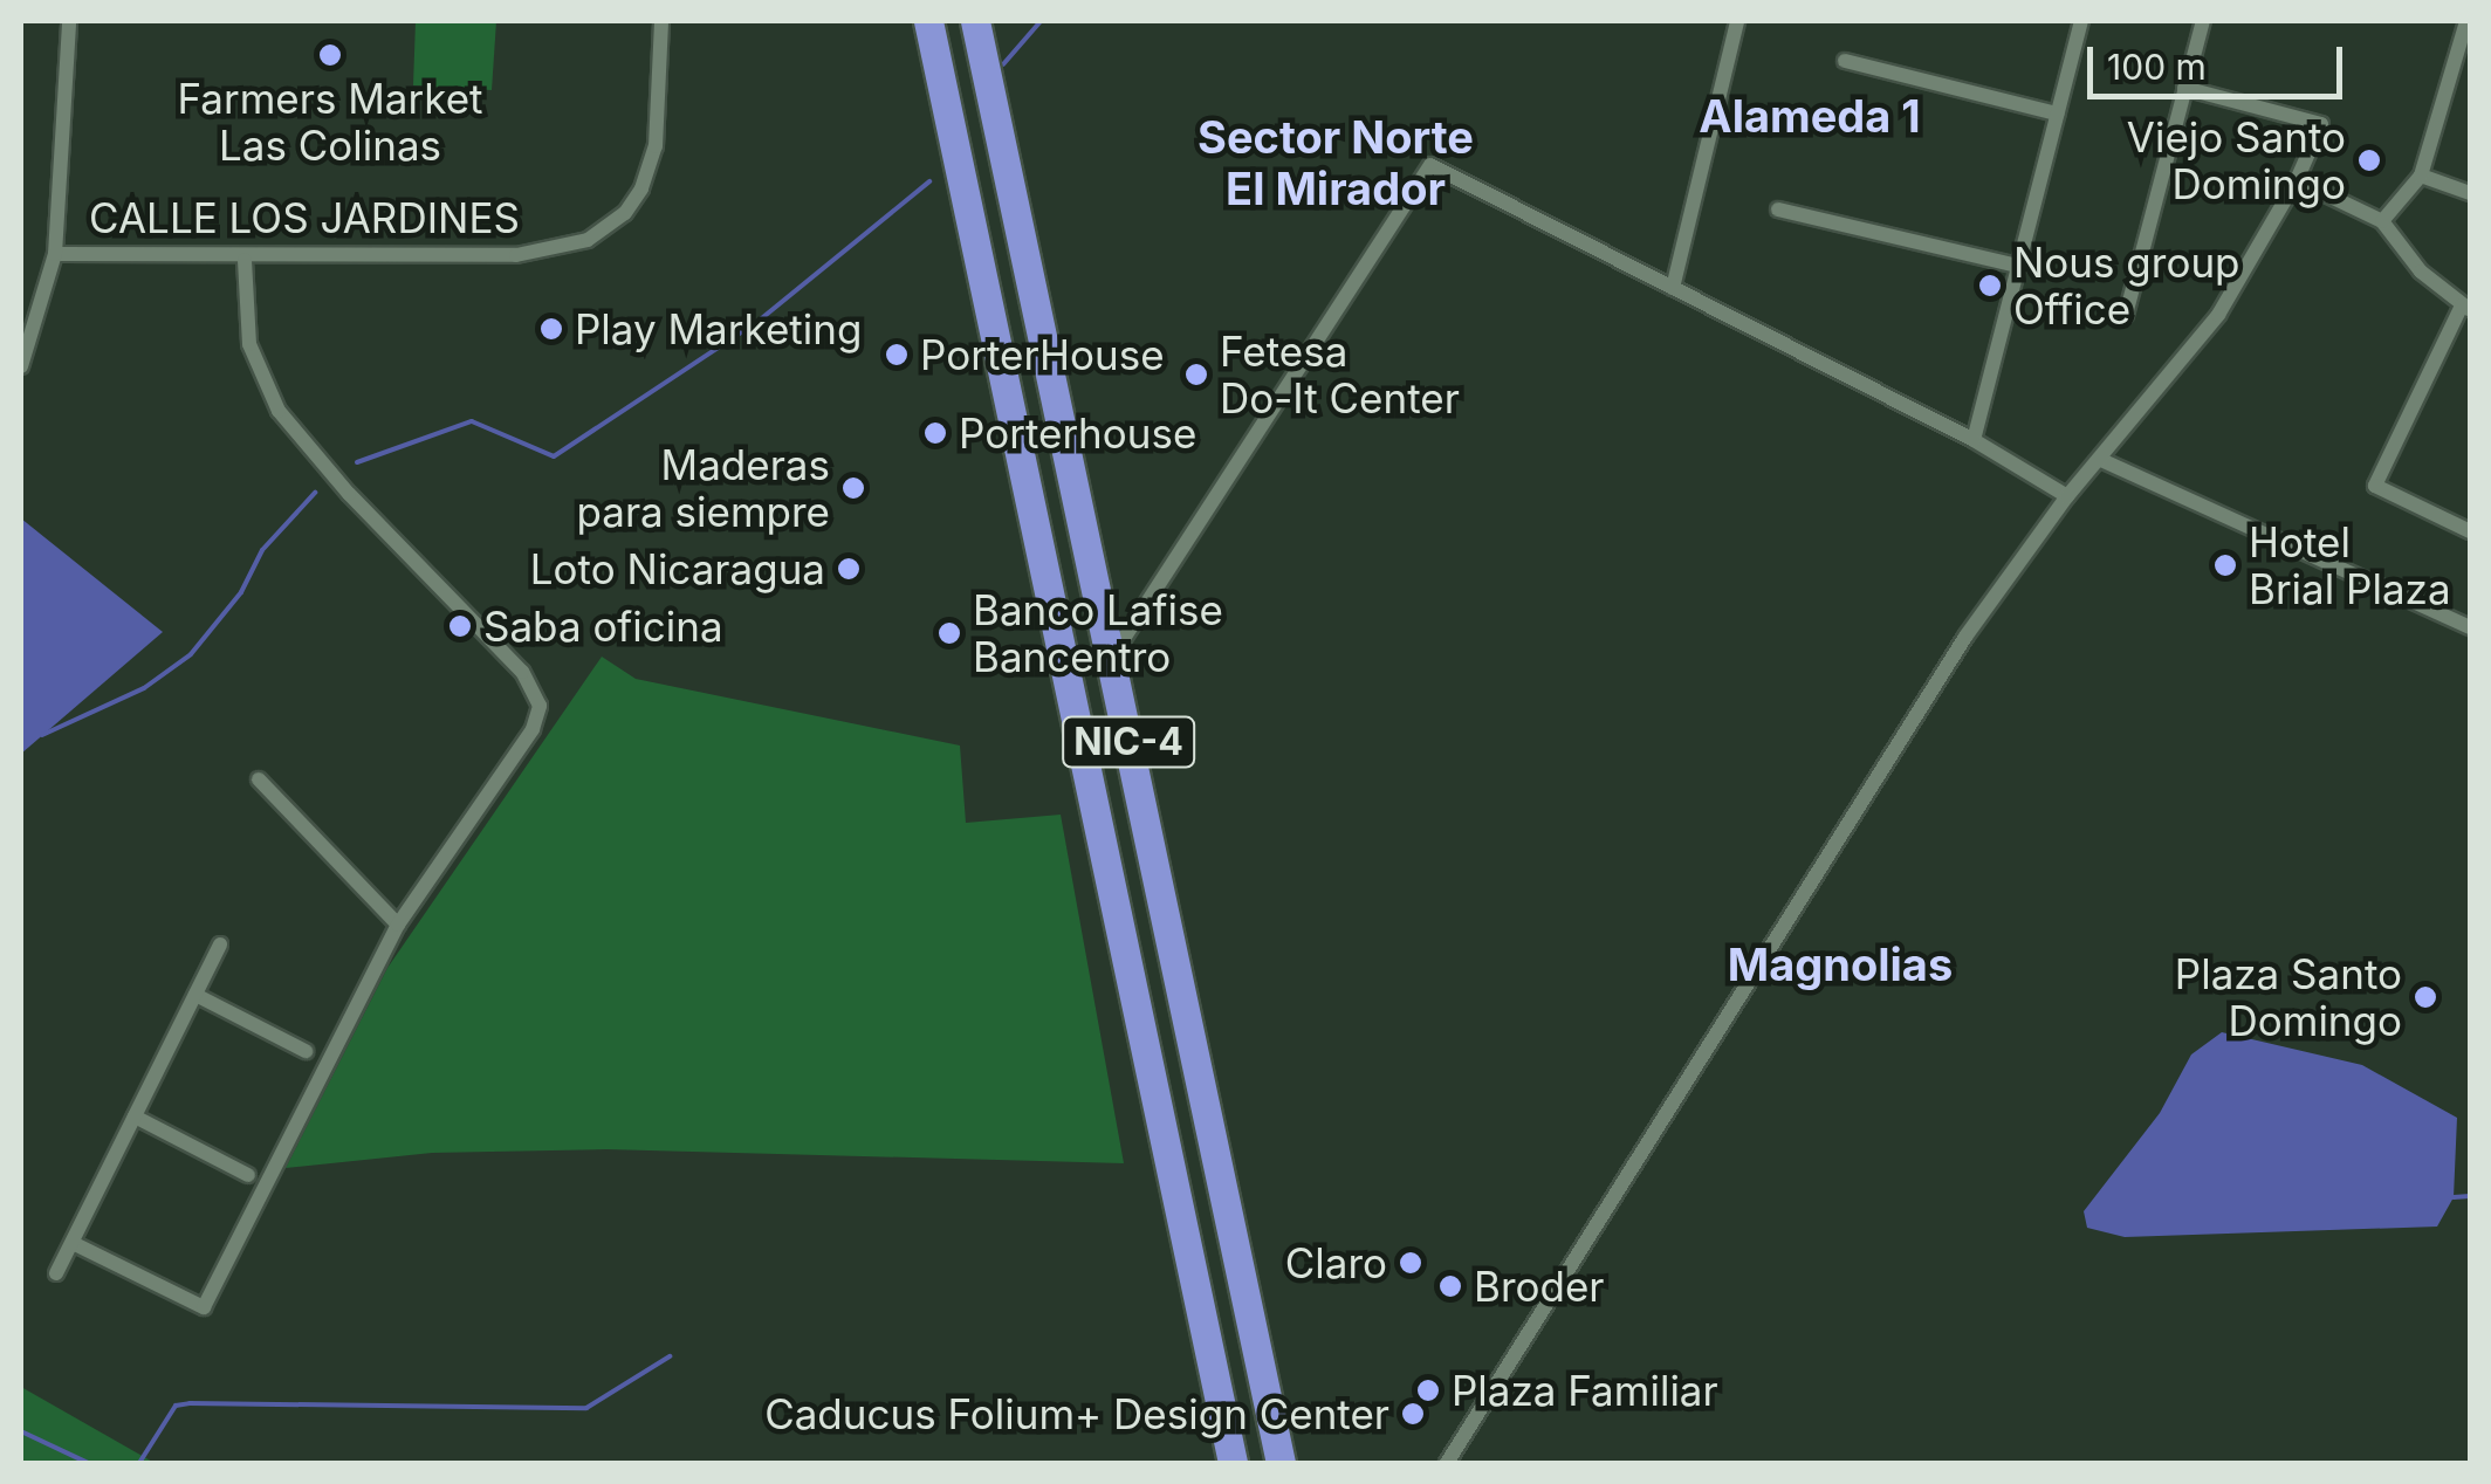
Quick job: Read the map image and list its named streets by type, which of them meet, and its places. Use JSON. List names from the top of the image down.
{
  "streets": {
    "highway": ["NIC-4"],
    "street": ["CALLE LOS JARDINES"]
  },
  "districts": ["Alameda 1", "Sector Norte El Mirador", "Magnolias"],
  "places": [
    "Farmers Market Las Colinas",
    "Viejo Santo Domingo",
    "Nous group Office",
    "Play Marketing",
    "PorterHouse",
    "Fetesa Do-It Center",
    "Porterhouse",
    "Maderas para siempre",
    "Hotel Brial Plaza",
    "Loto Nicaragua",
    "Saba oficina",
    "Banco Lafise Bancentro",
    "Plaza Santo Domingo",
    "Claro",
    "Broder",
    "Plaza Familiar",
    "Caducus Folium+ Design Center"
  ],
  "scale_bar": "100 m"
}
